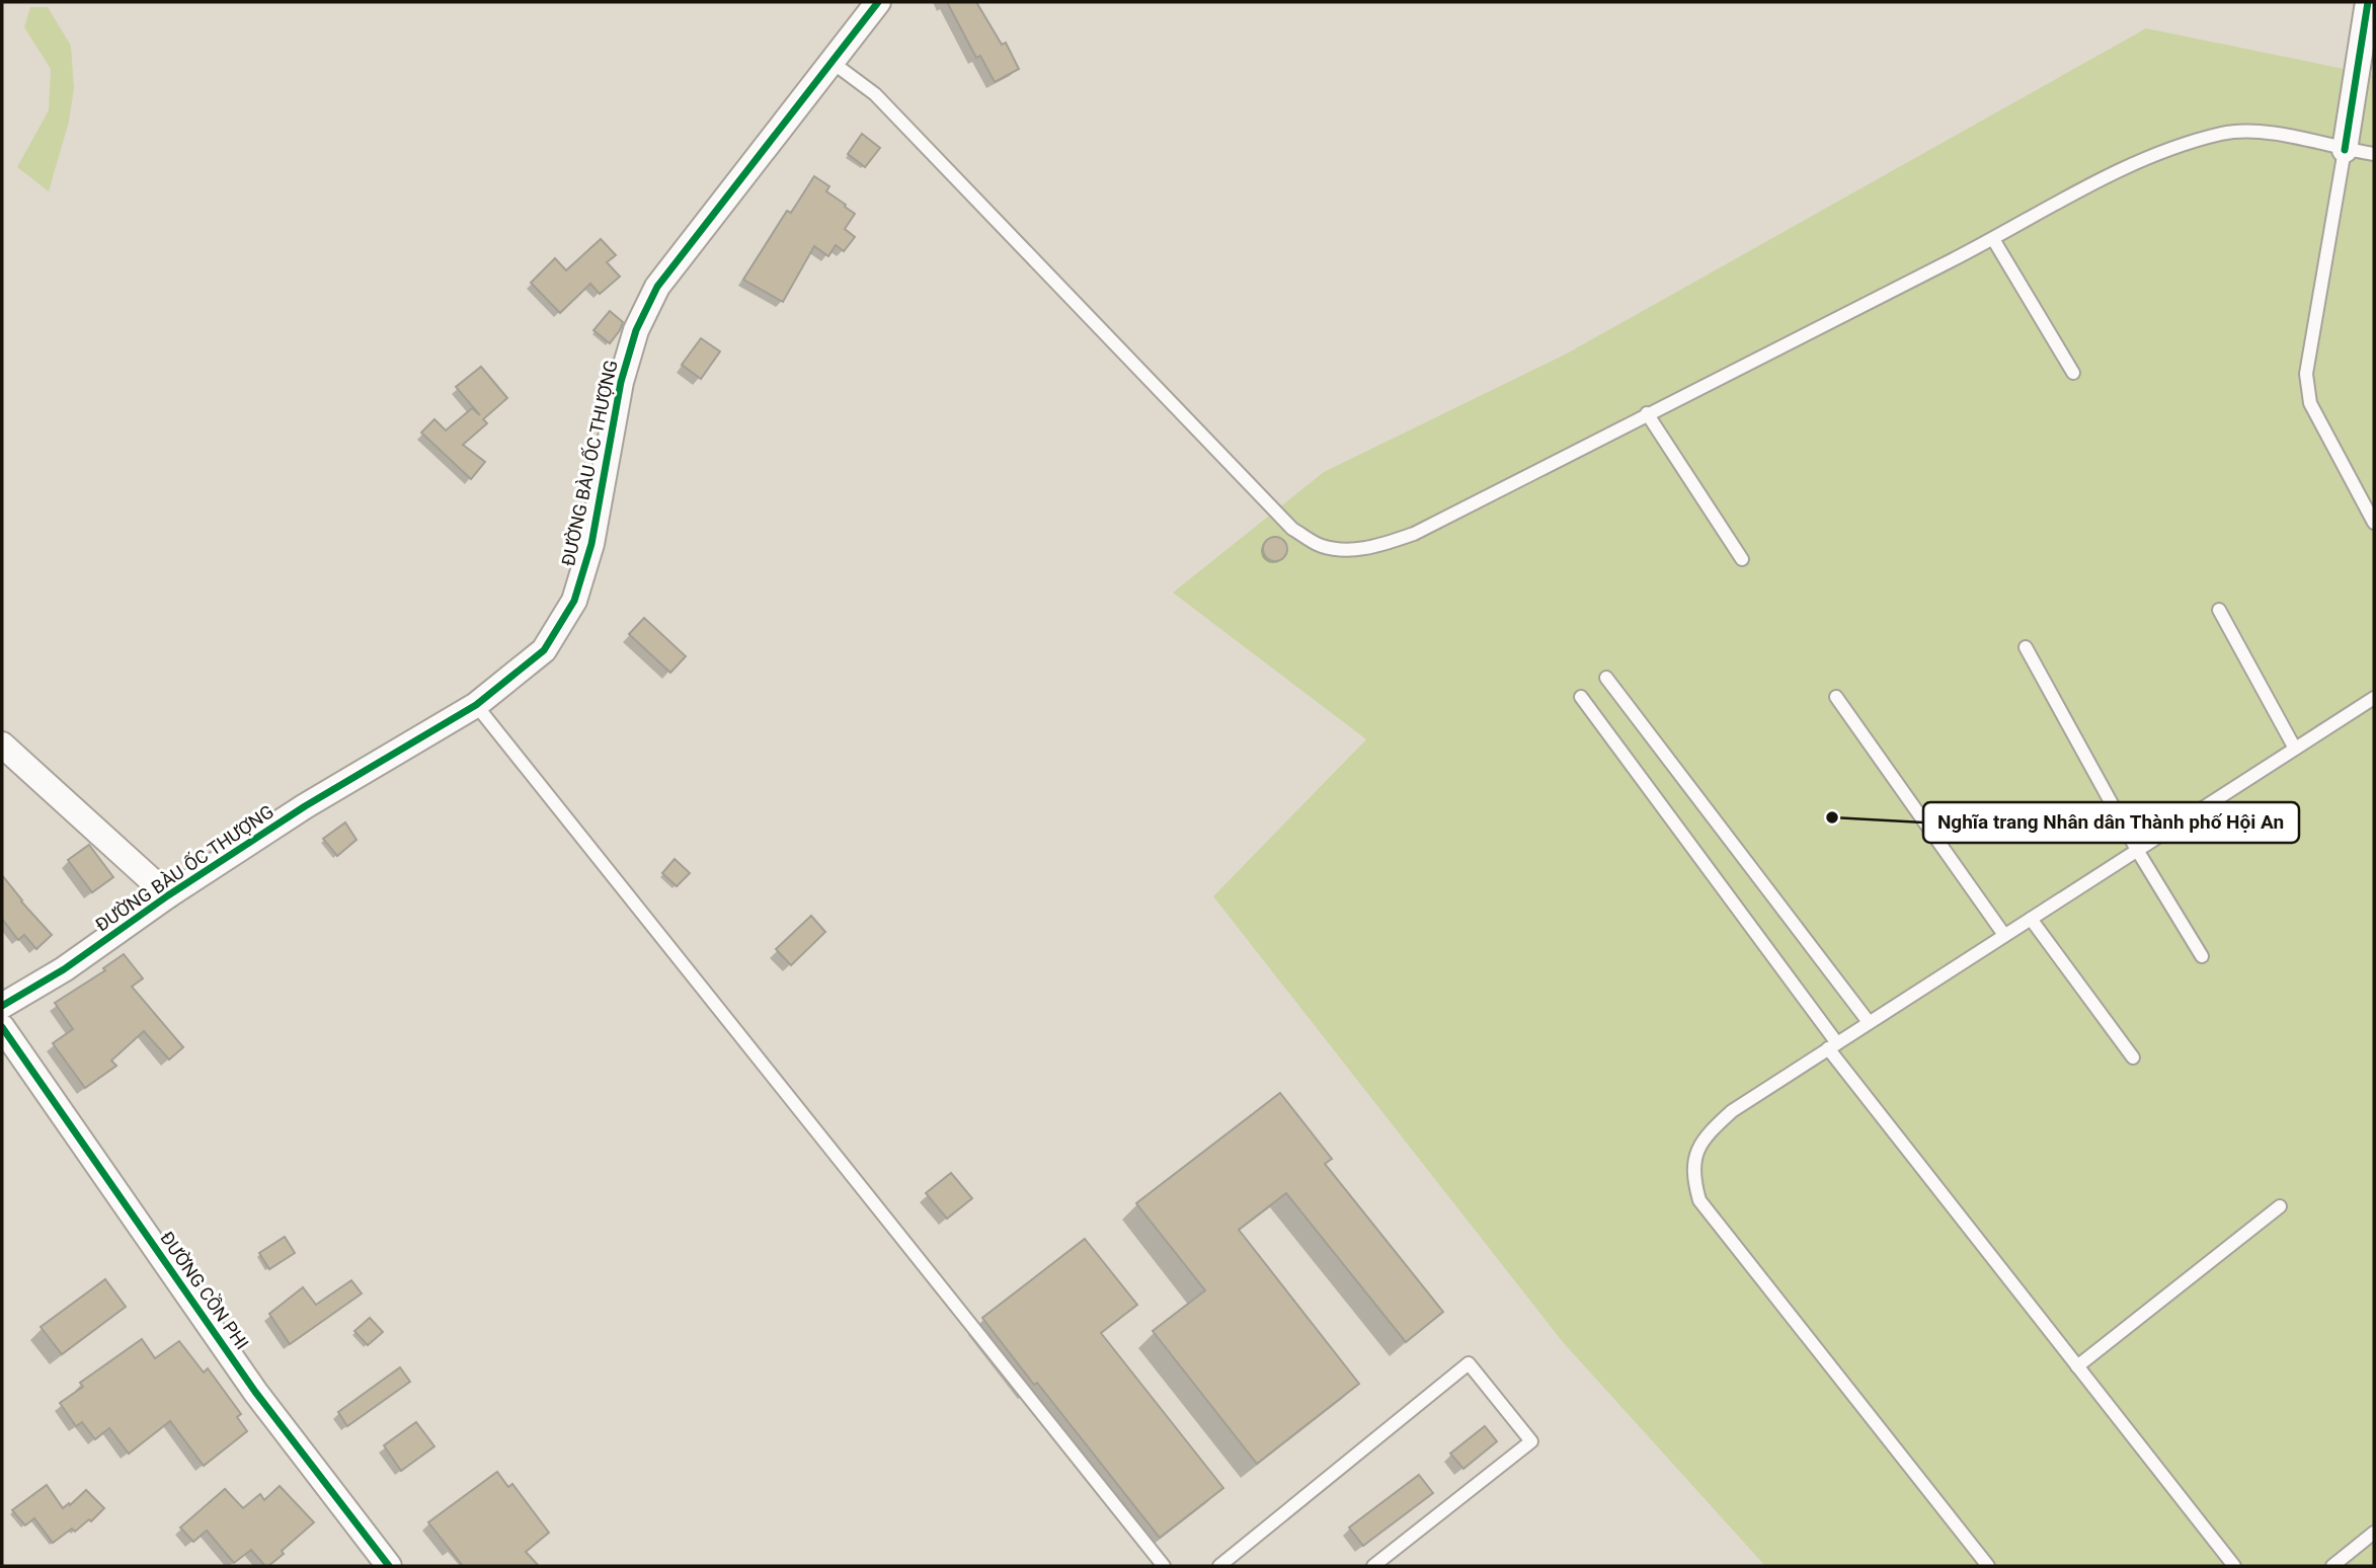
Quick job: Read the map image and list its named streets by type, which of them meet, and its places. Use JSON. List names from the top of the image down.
{
  "streets": {
    "street": ["ĐƯỜNG BÀU ỐC THƯỢNG", "ĐƯỜNG CỒN PHI"]
  },
  "places": ["Nghĩa trang Nhân dân Thành phố Hội An"]
}
